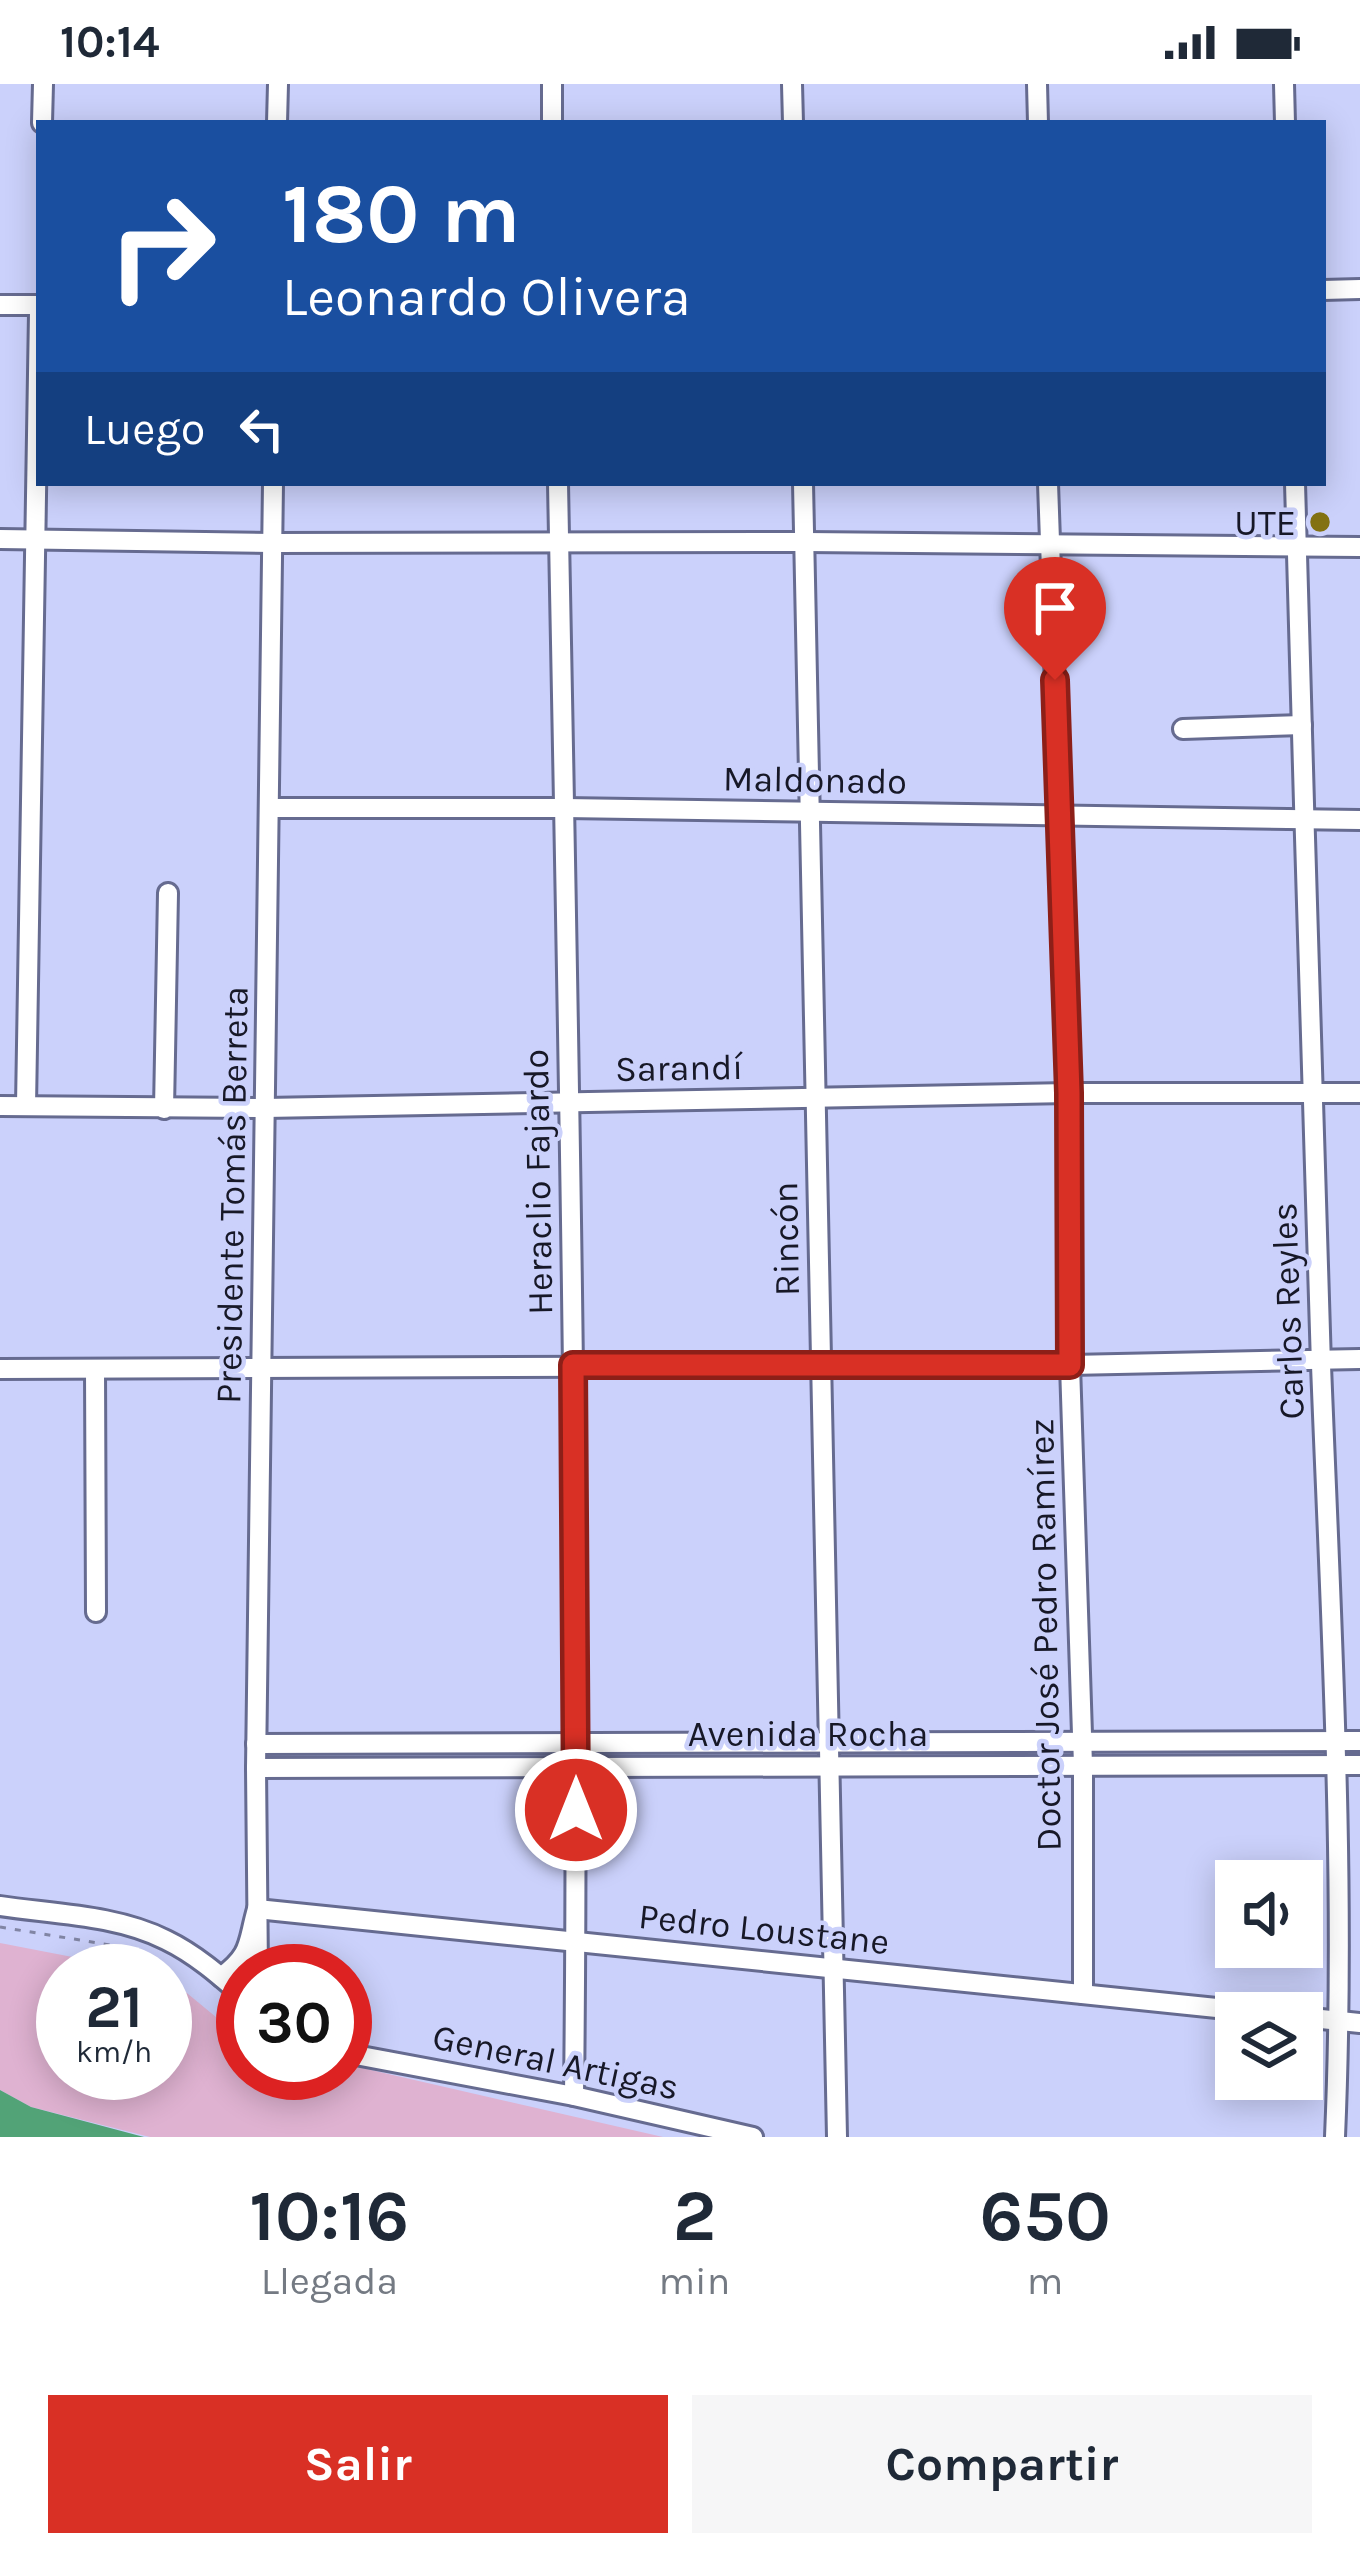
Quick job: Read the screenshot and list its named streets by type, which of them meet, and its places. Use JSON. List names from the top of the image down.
{
  "streets": {
    "street": [
      "Maldonado",
      "Sarandí",
      "Heraclio Fajardo",
      "Presidente Tomás Berreta",
      "Rincón",
      "Carlos Reyles",
      "Doctor José Pedro Ramírez",
      "Avenida Rocha",
      "Pedro Loustane",
      "General Artigas"
    ]
  },
  "crossings": [
    ["Maldonado", "Heraclio Fajardo"],
    ["Maldonado", "Presidente Tomás Berreta"],
    ["Maldonado", "Rincón"],
    ["Maldonado", "Carlos Reyles"],
    ["Maldonado", "Doctor José Pedro Ramírez"],
    ["Sarandí", "Heraclio Fajardo"],
    ["Sarandí", "Presidente Tomás Berreta"],
    ["Sarandí", "Rincón"],
    ["Sarandí", "Carlos Reyles"],
    ["Sarandí", "Doctor José Pedro Ramírez"],
    ["Heraclio Fajardo", "Avenida Rocha"],
    ["Heraclio Fajardo", "Pedro Loustane"],
    ["Heraclio Fajardo", "General Artigas"],
    ["Presidente Tomás Berreta", "Avenida Rocha"],
    ["Presidente Tomás Berreta", "Pedro Loustane"],
    ["Rincón", "Avenida Rocha"],
    ["Rincón", "Pedro Loustane"],
    ["Carlos Reyles", "Avenida Rocha"],
    ["Doctor José Pedro Ramírez", "Avenida Rocha"],
    ["Doctor José Pedro Ramírez", "Pedro Loustane"]
  ],
  "places": ["UTE"],
  "page": {
    "status": "10:14",
    "turn": ["180 m", "Leonardo Olivera"],
    "then": "Luego",
    "speed": "21 km/h",
    "limit": "30",
    "eta": [
      "10:16",
      "Llegada",
      "2",
      "min",
      "650",
      "m"
    ],
    "buttons": ["Salir", "Compartir"]
  }
}
